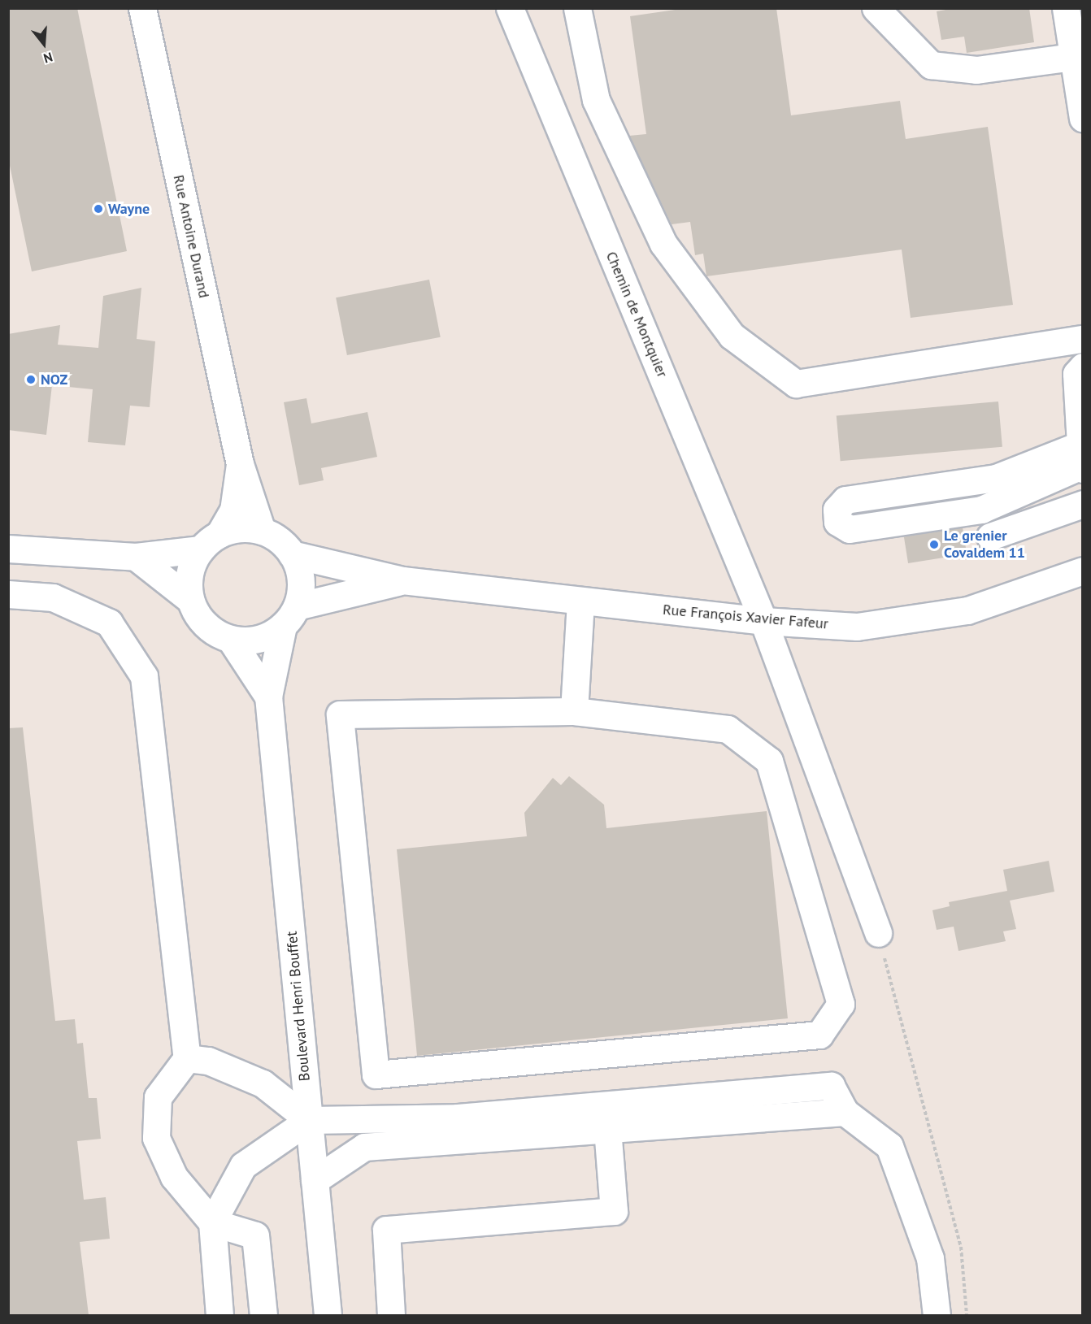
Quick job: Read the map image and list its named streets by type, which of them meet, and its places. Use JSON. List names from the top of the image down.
{
  "streets": {
    "street": [
      "Rue Antoine Durand",
      "Chemin de Montquier",
      "Rue François Xavier Fafeur",
      "Boulevard Henri Bouffet"
    ]
  },
  "crossings": [
    ["Chemin de Montquier", "Rue François Xavier Fafeur"],
    ["Rue François Xavier Fafeur", "Boulevard Henri Bouffet"]
  ],
  "places": ["Wayne", "NOZ", "Le grenier Covaldem 11"],
  "north": "bottom"
}
